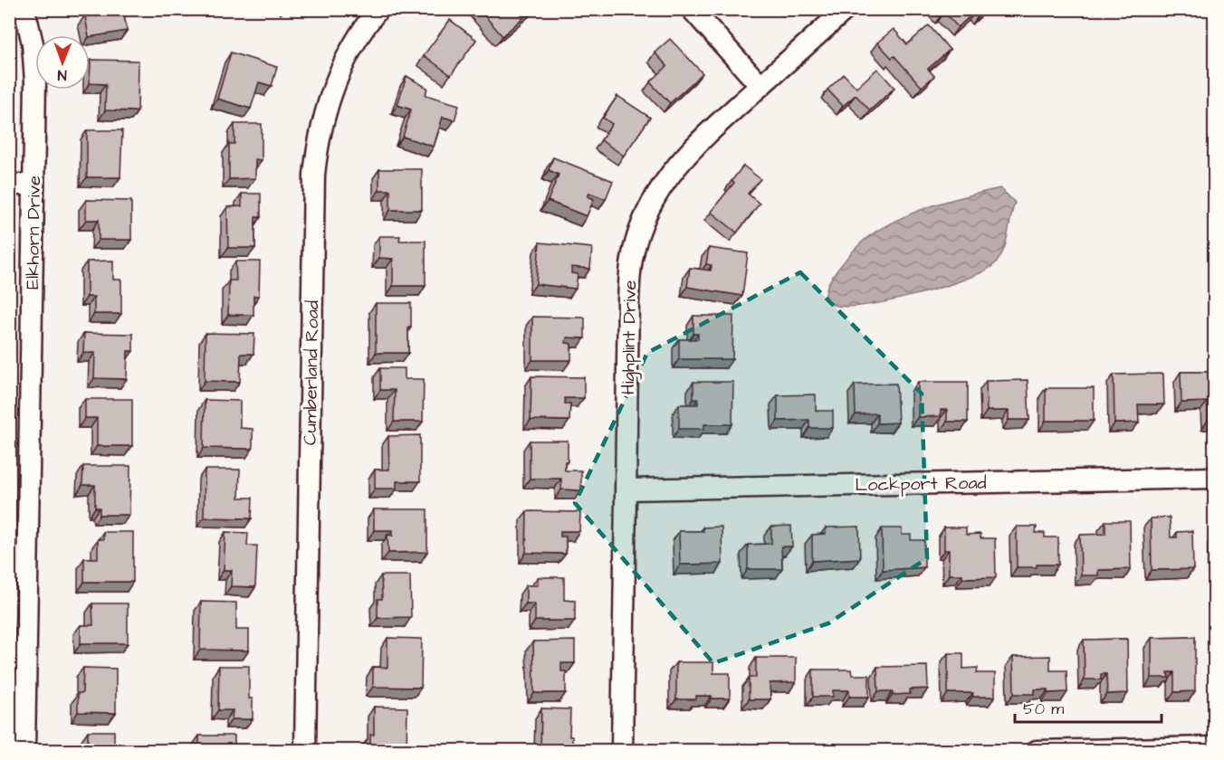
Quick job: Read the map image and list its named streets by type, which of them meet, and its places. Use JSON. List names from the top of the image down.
{
  "streets": {
    "street": [
      "Elkhorn Drive",
      "Highplint Drive",
      "Cumberland Road",
      "Lockport Road"
    ]
  },
  "crossings": [
    ["Highplint Drive", "Lockport Road"]
  ],
  "scale_bar": "50 m",
  "north": "bottom"
}
